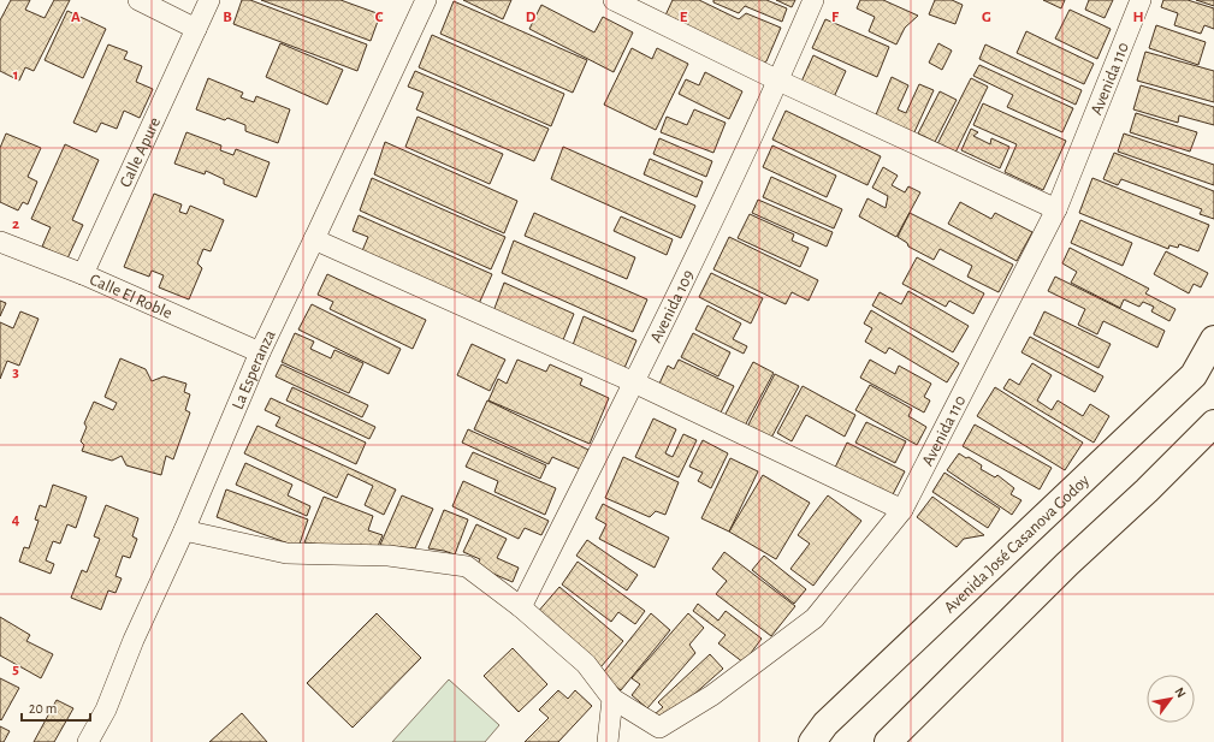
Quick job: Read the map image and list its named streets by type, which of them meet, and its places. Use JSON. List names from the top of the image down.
{
  "streets": {
    "street": [
      "Avenida 110",
      "Calle Apure",
      "Calle El Roble",
      "Avenida 109",
      "La Esperanza",
      "Avenida José Casanova Godoy"
    ]
  },
  "crossings": [
    ["Calle Apure", "Calle El Roble"],
    ["Calle El Roble", "La Esperanza"]
  ],
  "scale_bar": "20 m",
  "north": "top right",
  "grid": {
    "columns": [
      "A",
      "B",
      "C",
      "D",
      "E",
      "F",
      "G",
      "H"
    ],
    "rows": [
      "1",
      "2",
      "3",
      "4",
      "5"
    ]
  }
}
